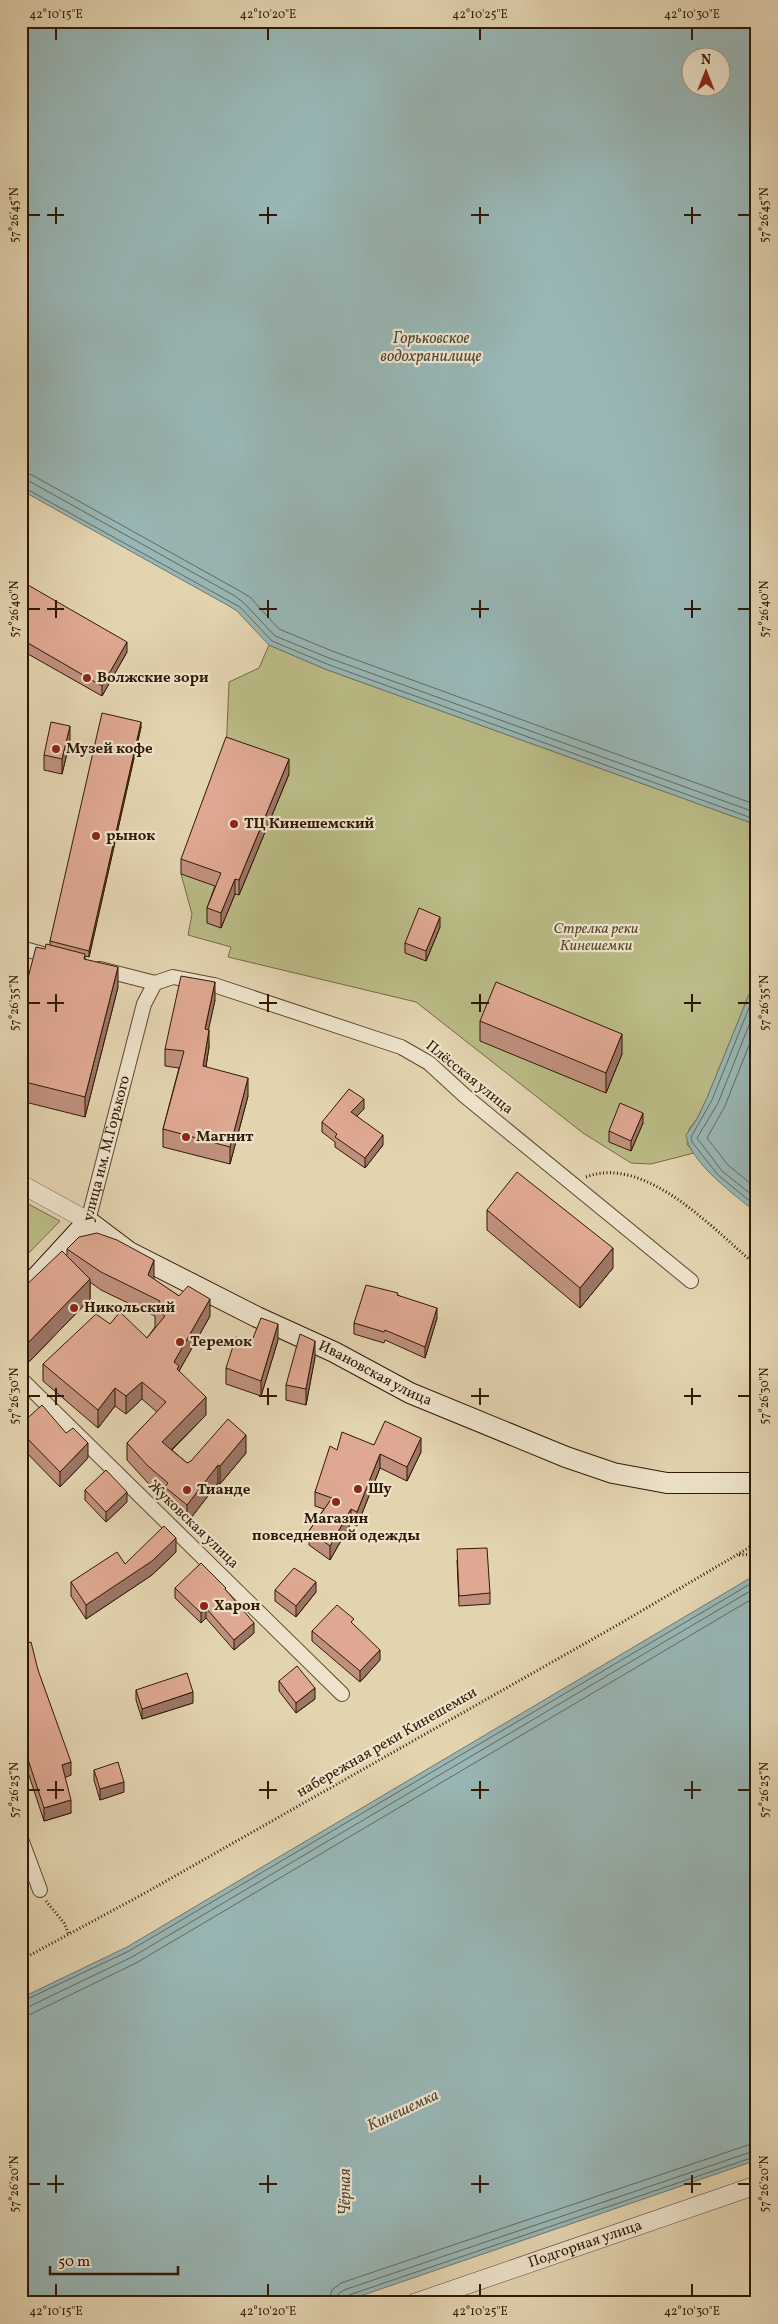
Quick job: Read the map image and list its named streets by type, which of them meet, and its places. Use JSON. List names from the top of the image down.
{
  "streets": {
    "main road": ["улица им. М.Горького", "Ивановская улица"],
    "street": ["Плёсская улица", "Жуковская улица", "Подгорная улица"],
    "path": ["набережная реки Кинешемки"]
  },
  "crossings": [
    ["Плёсская улица", "улица им. М.Горького"],
    ["улица им. М.Горького", "Ивановская улица"]
  ],
  "water": ["Горьковское водохранилище", "Кинешемка", "Чёрная"],
  "parks": ["Стрелка реки Кинешемки"],
  "places": [
    "Волжские зори",
    "Музей кофе",
    "ТЦ Кинешемский",
    "рынок",
    "Магнит",
    "Никольский",
    "Теремок",
    "Шу",
    "Тианде",
    "Магазин повседневной одежды",
    "Харон"
  ],
  "scale_bar": "50 m",
  "north": "top",
  "coordinates": [
    "42°10'15\"E",
    "42°10'20\"E",
    "42°10'25\"E",
    "42°10'30\"E",
    "57°26'45\"N",
    "57°26'40\"N",
    "57°26'35\"N",
    "57°26'30\"N",
    "57°26'25\"N",
    "57°26'20\"N"
  ]
}
